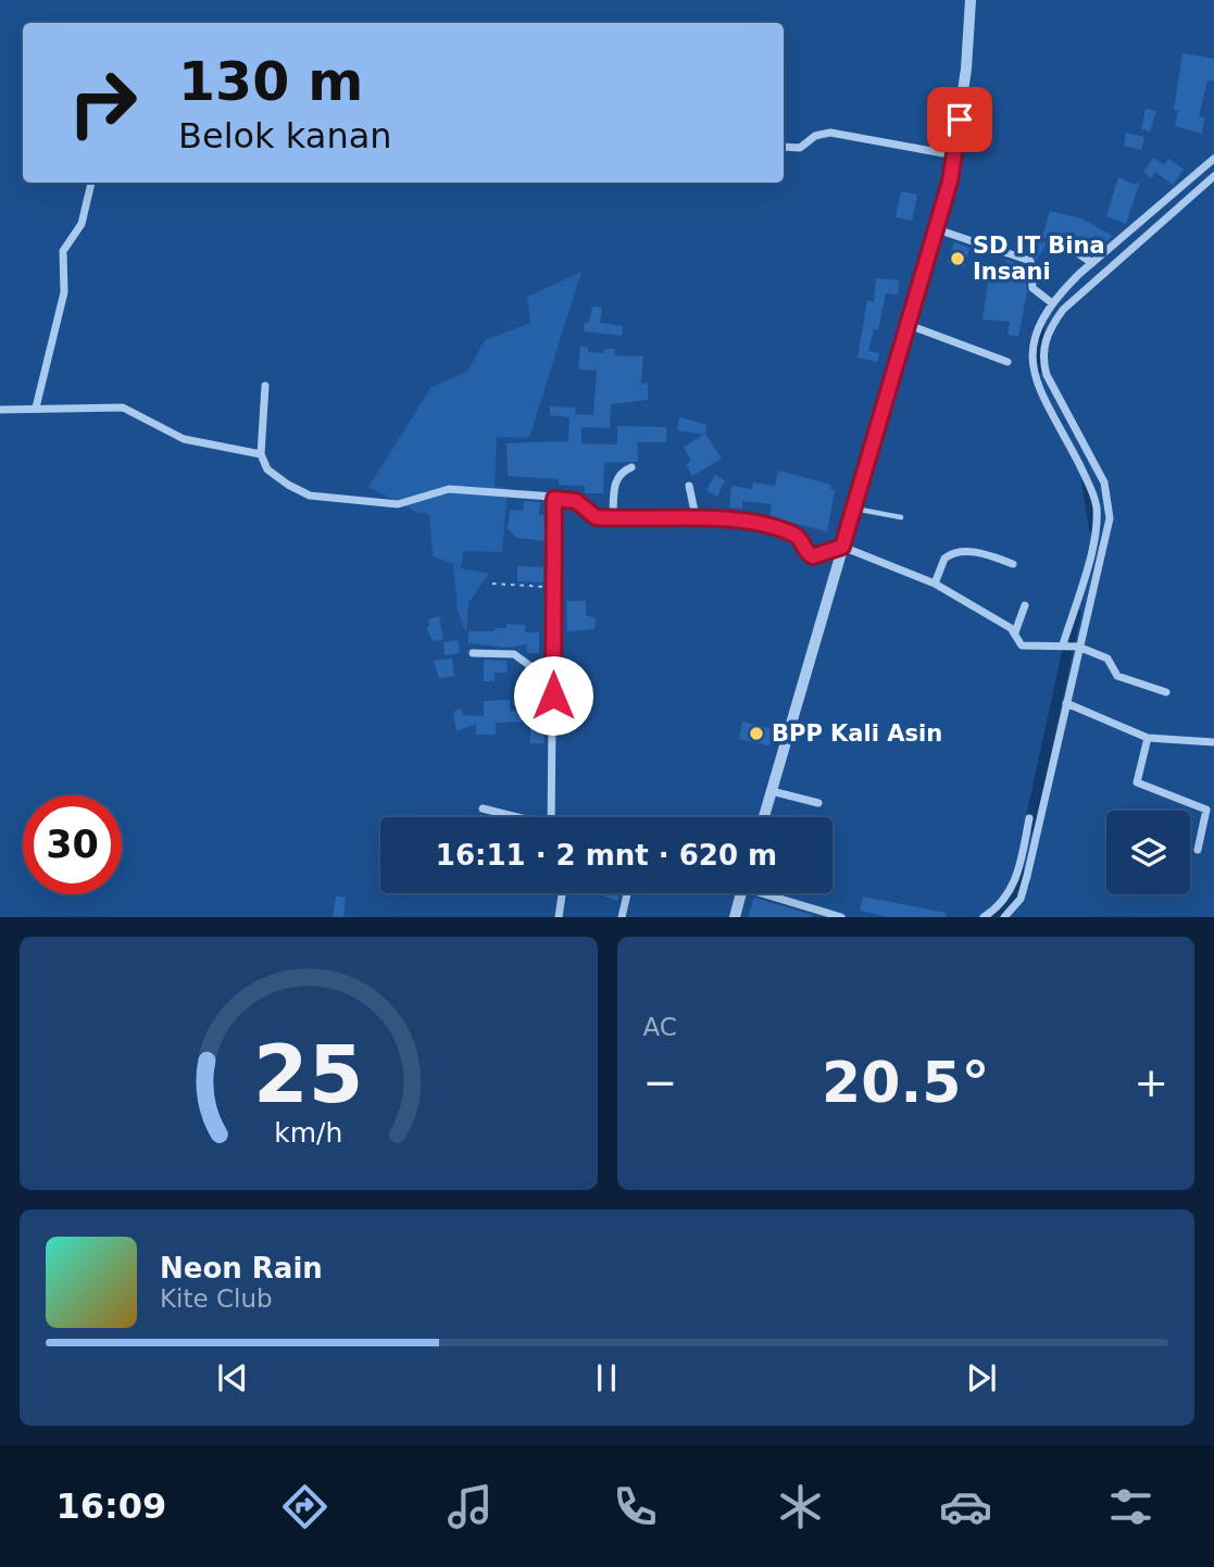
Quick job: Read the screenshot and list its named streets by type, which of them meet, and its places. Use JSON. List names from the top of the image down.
{
  "places": ["SD IT Bina Insani", "BPP Kali Asin"],
  "page": {
    "turn": ["130 m", "Belok kanan"],
    "limit": "30",
    "trip": "16:11 · 2 mnt · 620 m",
    "tile": "AC",
    "heat": ["−", "20.5°", "+"],
    "song": ["Neon Rain", "Kite Club"],
    "tabs": "16:09",
    "gauge": ["25", "km/h"]
  }
}
